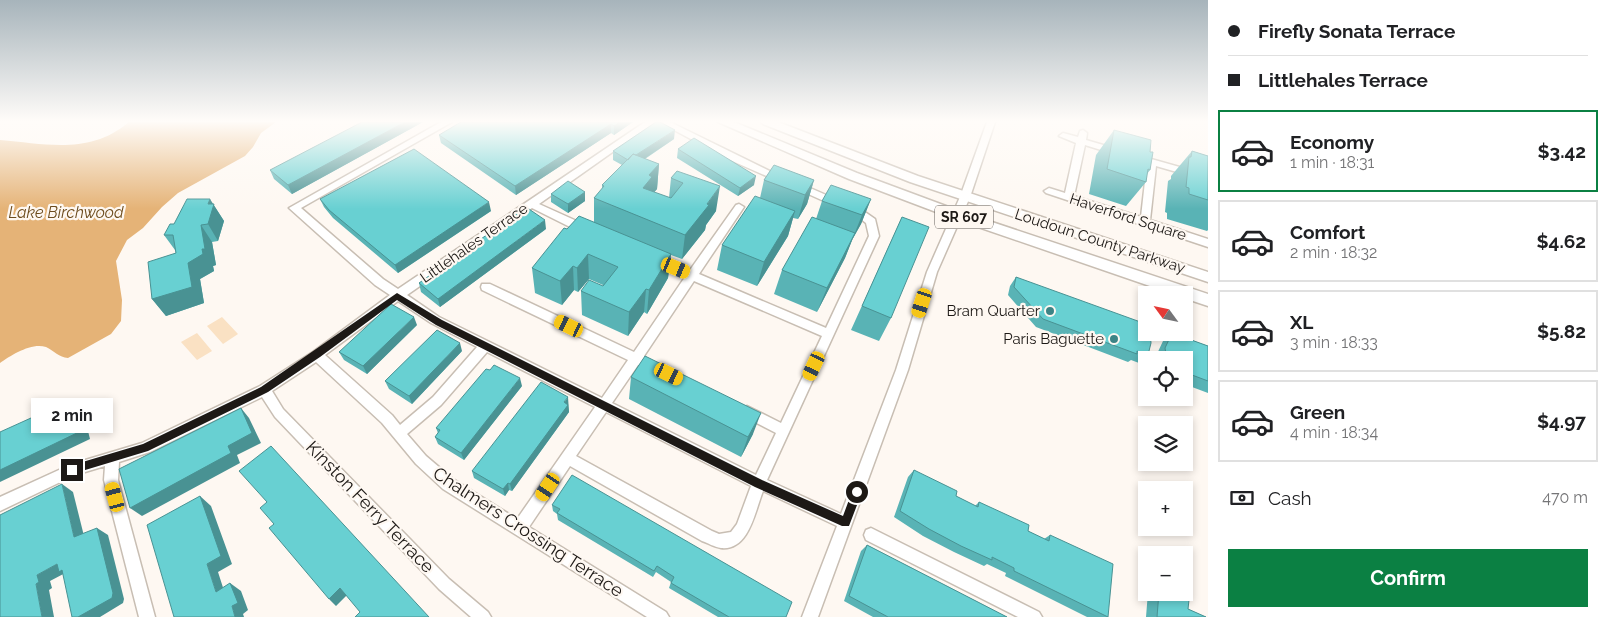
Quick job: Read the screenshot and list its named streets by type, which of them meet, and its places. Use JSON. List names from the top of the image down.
{
  "streets": {
    "main road": ["SR 607", "Loudoun County Parkway"],
    "street": [
      "Haverford Square",
      "Littlehales Terrace",
      "Kinston Ferry Terrace",
      "Chalmers Crossing Terrace"
    ]
  },
  "crossings": [
    ["Littlehales Terrace", "Kinston Ferry Terrace"],
    ["Littlehales Terrace", "Chalmers Crossing Terrace"]
  ],
  "water": ["Lake Birchwood"],
  "places": ["Bram Quarter", "Paris Baguette"],
  "north": "top left",
  "page": {
    "banner": ["Firefly Sonata Terrace", "Littlehales Terrace"],
    "list": [
      {
        "name": "Economy",
        "note": "1 min · 18:31",
        "value": "$3.42"
      },
      {
        "name": "Comfort",
        "note": "2 min · 18:32",
        "value": "$4.62"
      },
      {
        "name": "XL",
        "note": "3 min · 18:33",
        "value": "$5.82"
      },
      {
        "name": "Green",
        "note": "4 min · 18:34",
        "value": "$4.97"
      }
    ],
    "map_buttons": ["+", "−"],
    "bubble": "2 min",
    "pay": ["Cash", "470 m"],
    "buttons": "Confirm"
  }
}
